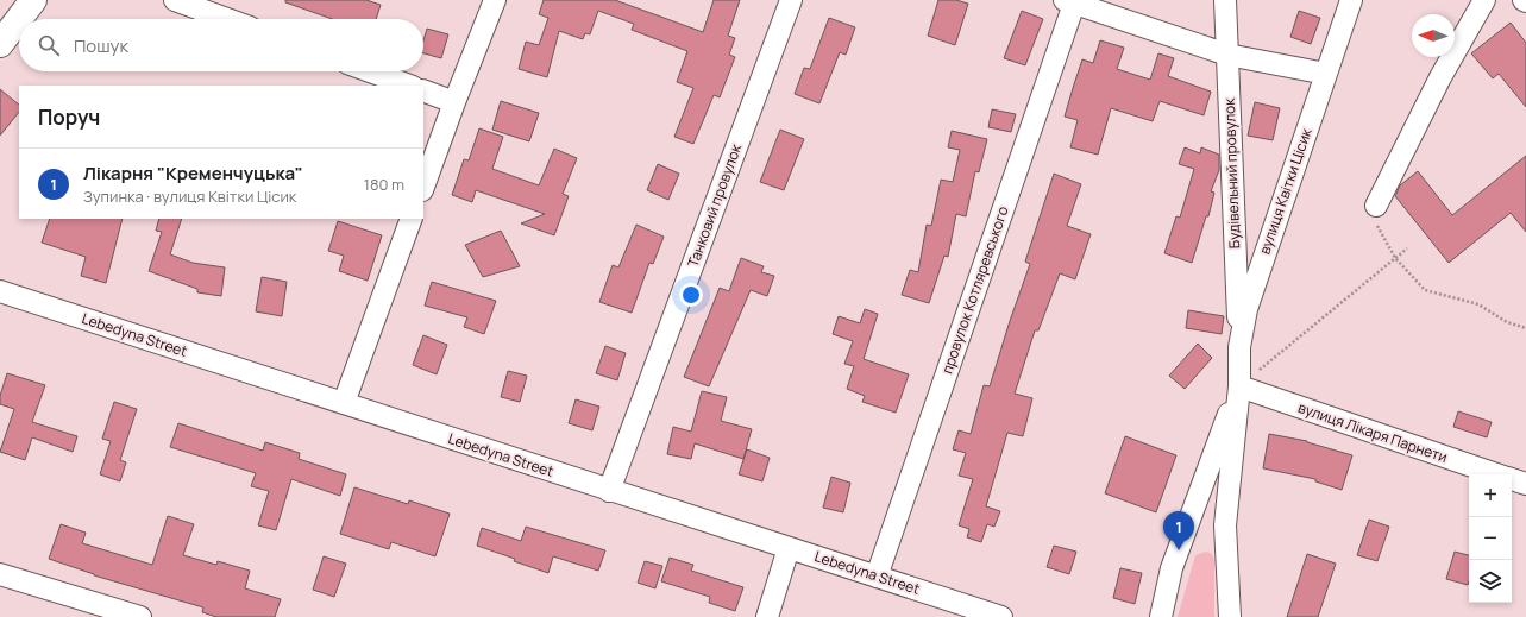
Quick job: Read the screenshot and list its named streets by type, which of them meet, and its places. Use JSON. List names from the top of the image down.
{
  "streets": {
    "street": [
      "Будівельний провулок",
      "вулиця Квітки Цісик",
      "Танковий провулок",
      "провулок Котляревського",
      "Lebedyna Street",
      "вулиця Лікаря Парнети"
    ]
  },
  "crossings": [
    ["Будівельний провулок", "вулиця Квітки Цісик"],
    ["вулиця Квітки Цісик", "вулиця Лікаря Парнети"],
    ["Танковий провулок", "Lebedyna Street"],
    ["провулок Котляревського", "Lebedyna Street"]
  ],
  "north": "left",
  "page": {
    "search": "Пошук",
    "heading": "Поруч",
    "list": [
      {
        "mark": "1",
        "name": "Лікарня \"Кременчуцька\"",
        "note": "Зупинка · вулиця Квітки Цісик",
        "value": "180 m"
      }
    ],
    "map_buttons": ["+", "−"],
    "pins": "1"
  }
}
